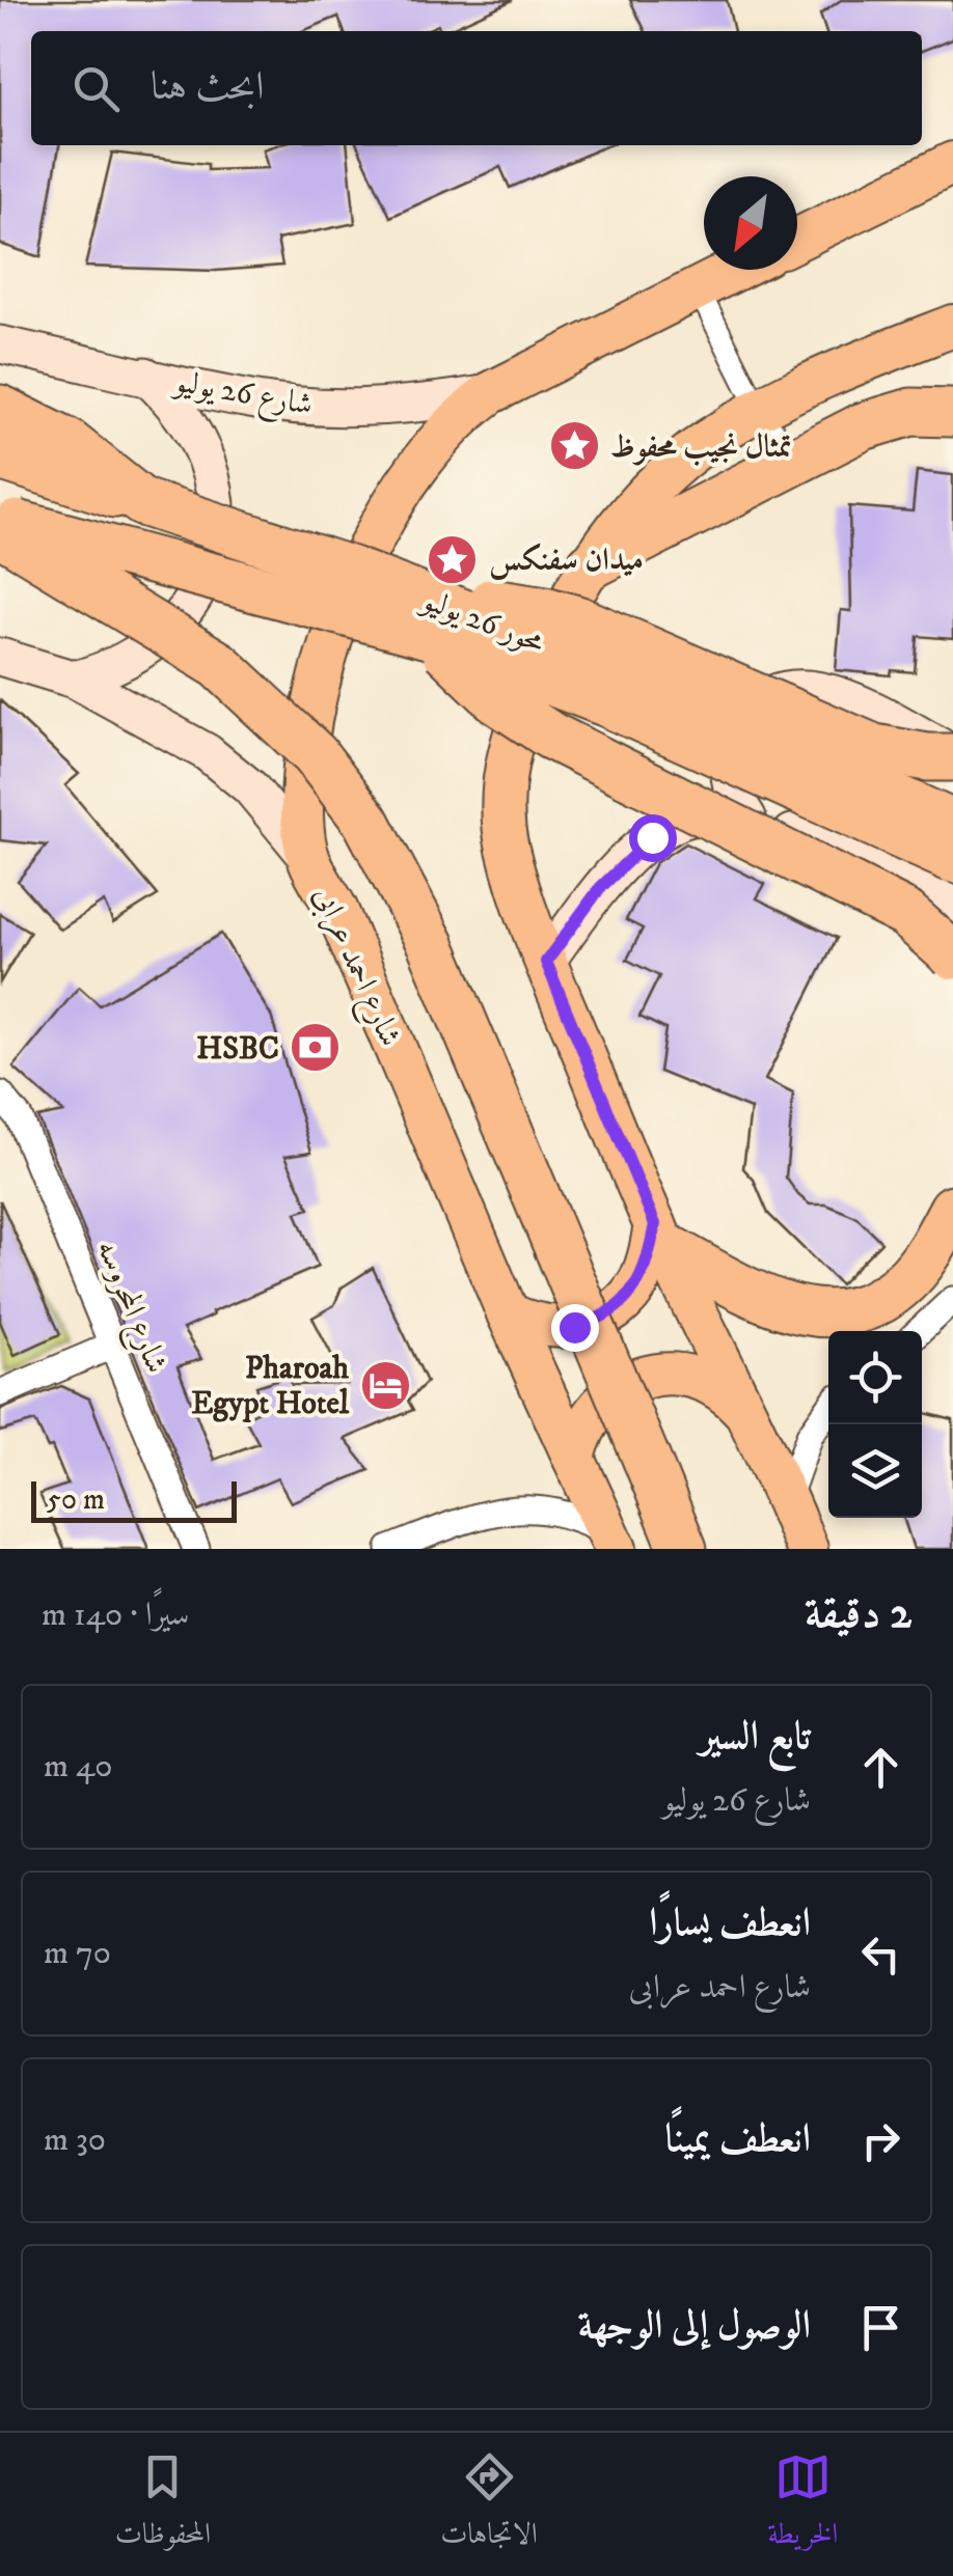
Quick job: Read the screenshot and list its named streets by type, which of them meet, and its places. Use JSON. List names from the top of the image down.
{
  "streets": {
    "highway": ["محور 26 يوليو"],
    "main road": ["شارع 26 يوليو", "شارع احمد عرابى"],
    "street": ["شارع المحروسه"]
  },
  "crossings": [
    ["شارع 26 يوليو", "شارع احمد عرابى"]
  ],
  "places": {
    "place": ["تمثال نجيب محفوظ", "ميدان سفنكس"],
    "bank": ["HSBC"],
    "hotel": ["Pharoah Egypt Hotel"]
  },
  "scale_bar": "50 m",
  "north": "bottom left",
  "page": {
    "search": "ابحث هنا",
    "scale": "50 m",
    "heading": ["2 دقيقة", "سيرًا · 140 m"],
    "list": [
      ["تابع السير", "شارع 26 يوليو", "40 m"],
      ["انعطف يسارًا", "شارع احمد عرابى", "70 m"],
      ["انعطف يمينًا", "30 m"],
      "الوصول إلى الوجهة"
    ],
    "nav": ["الخريطة", "الاتجاهات", "المحفوظات"]
  }
}
